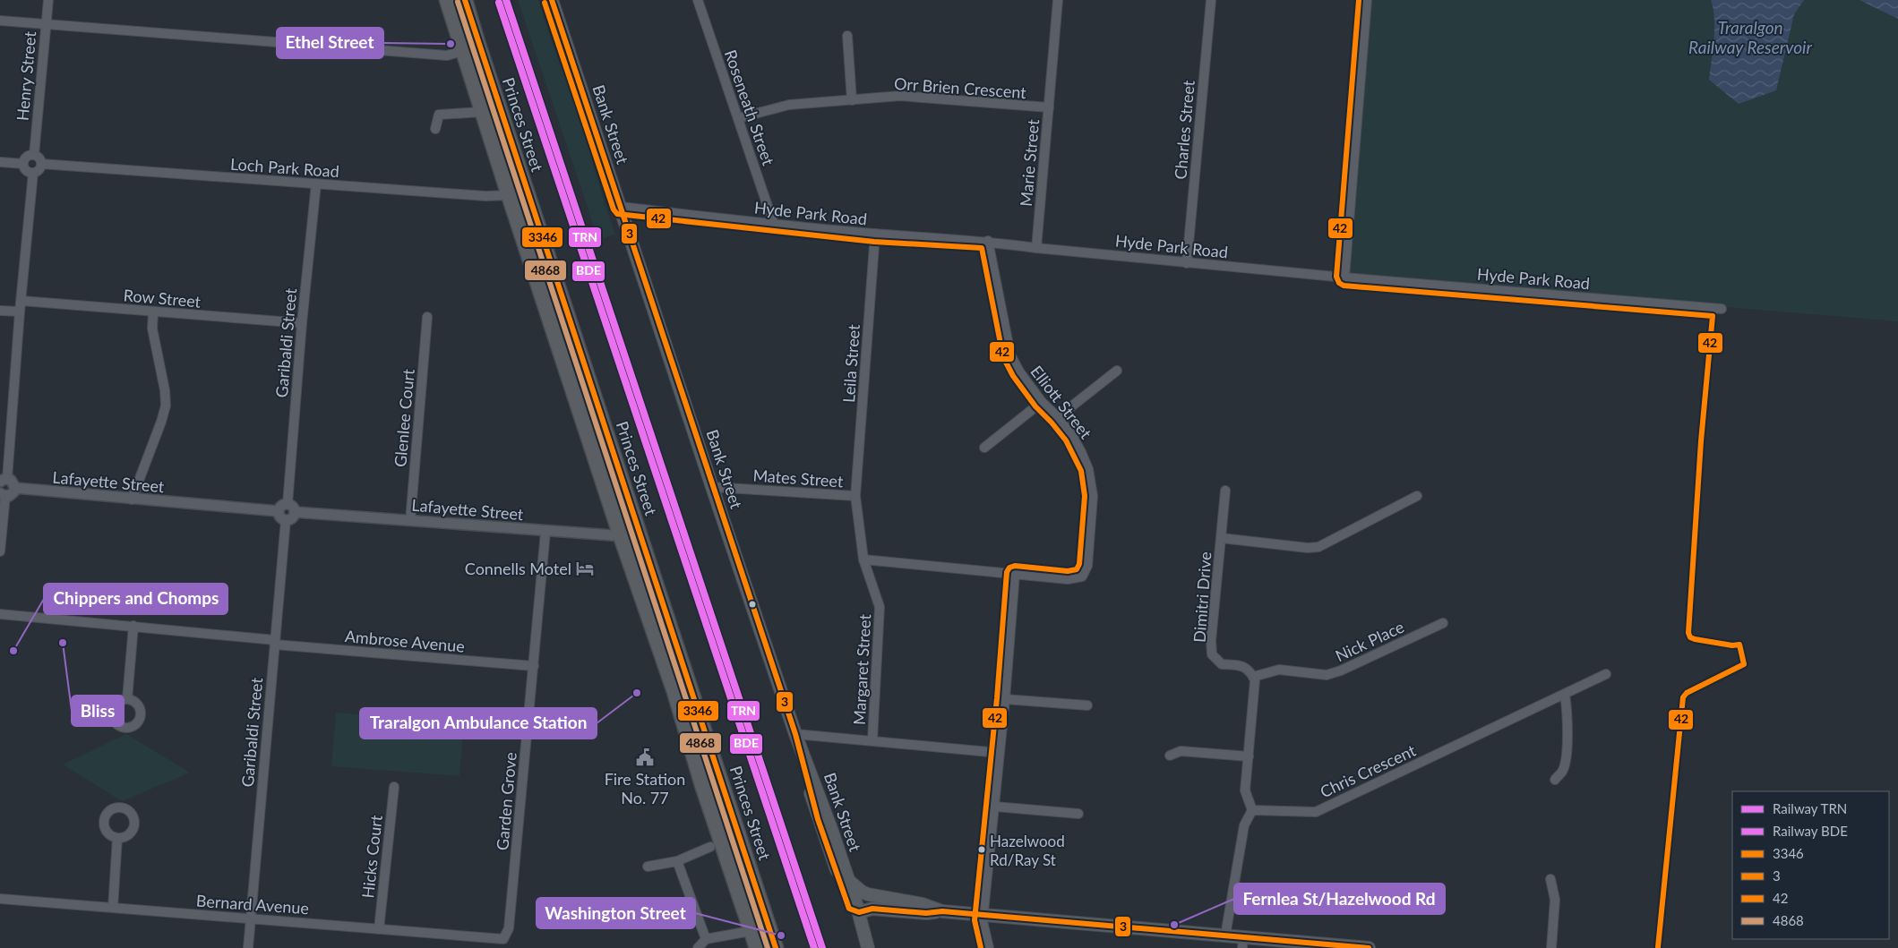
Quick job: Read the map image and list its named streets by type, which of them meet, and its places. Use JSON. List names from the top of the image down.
{
  "streets": {
    "highway": ["Princes Street"],
    "main road": ["Bank Street"],
    "street": [
      "Henry Street",
      "Orr Brien Crescent",
      "Roseneath Street",
      "Charles Street",
      "Marie Street",
      "Loch Park Road",
      "Hyde Park Road",
      "Row Street",
      "Garibaldi Street",
      "Leila Street",
      "Elliott Street",
      "Glenlee Court",
      "Mates Street",
      "Lafayette Street",
      "Dimitri Drive",
      "Ambrose Avenue",
      "Nick Place",
      "Margaret Street",
      "Chris Crescent",
      "Garden Grove",
      "Hicks Court",
      "Bernard Avenue"
    ]
  },
  "crossings": [
    ["Henry Street", "Loch Park Road"],
    ["Orr Brien Crescent", "Roseneath Street"],
    ["Orr Brien Crescent", "Marie Street"],
    ["Roseneath Street", "Hyde Park Road"],
    ["Princes Street", "Loch Park Road"],
    ["Princes Street", "Lafayette Street"],
    ["Bank Street", "Hyde Park Road"],
    ["Bank Street", "Mates Street"],
    ["Charles Street", "Hyde Park Road"],
    ["Marie Street", "Hyde Park Road"],
    ["Loch Park Road", "Garibaldi Street"],
    ["Hyde Park Road", "Leila Street"],
    ["Hyde Park Road", "Elliott Street"],
    ["Row Street", "Garibaldi Street"],
    ["Garibaldi Street", "Lafayette Street"],
    ["Garibaldi Street", "Ambrose Avenue"],
    ["Garibaldi Street", "Bernard Avenue"],
    ["Leila Street", "Mates Street"],
    ["Leila Street", "Margaret Street"],
    ["Elliott Street", "Margaret Street"],
    ["Glenlee Court", "Lafayette Street"],
    ["Mates Street", "Margaret Street"],
    ["Lafayette Street", "Garden Grove"],
    ["Dimitri Drive", "Nick Place"],
    ["Ambrose Avenue", "Garden Grove"],
    ["Garden Grove", "Bernard Avenue"],
    ["Hicks Court", "Bernard Avenue"]
  ],
  "water": ["Traralgon Railway Reservoir"],
  "places": {
    "other": [
      "Ethel Street",
      "Bliss",
      "Chippers and Chomps",
      "Traralgon Ambulance Station",
      "Hazelwood Rd/Ray St",
      "Fernlea St/Hazelwood Rd",
      "Washington Street"
    ],
    "hotel": ["Connells Motel"],
    "public building": ["Fire Station No. 77"]
  },
  "lines": [
    "rail line TRN",
    "transit line 3346",
    "transit line 3",
    "transit line 42",
    "transit line 4868",
    "rail line BDE"
  ],
  "legend": [
    "Railway TRN",
    "Railway BDE",
    "3346",
    "3",
    "42",
    "4868"
  ]
}
